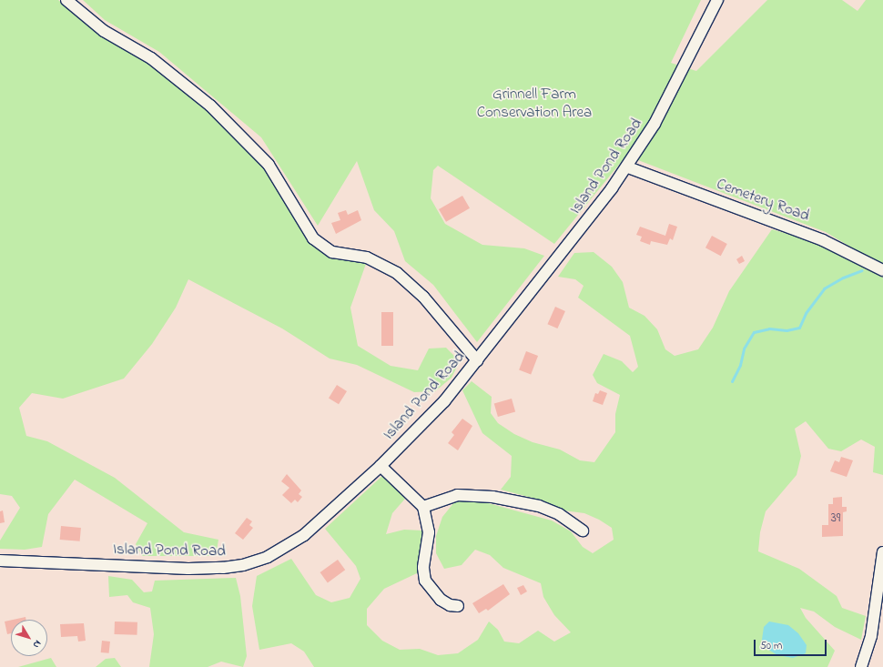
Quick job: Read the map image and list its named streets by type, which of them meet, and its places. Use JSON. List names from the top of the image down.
{
  "streets": {
    "street": ["Island Pond Road", "Cemetery Road"]
  },
  "crossings": [
    ["Island Pond Road", "Cemetery Road"]
  ],
  "parks": ["Grinnell Farm Conservation Area"],
  "house_numbers": ["39"],
  "scale_bar": "50 m",
  "north": "bottom right"
}
